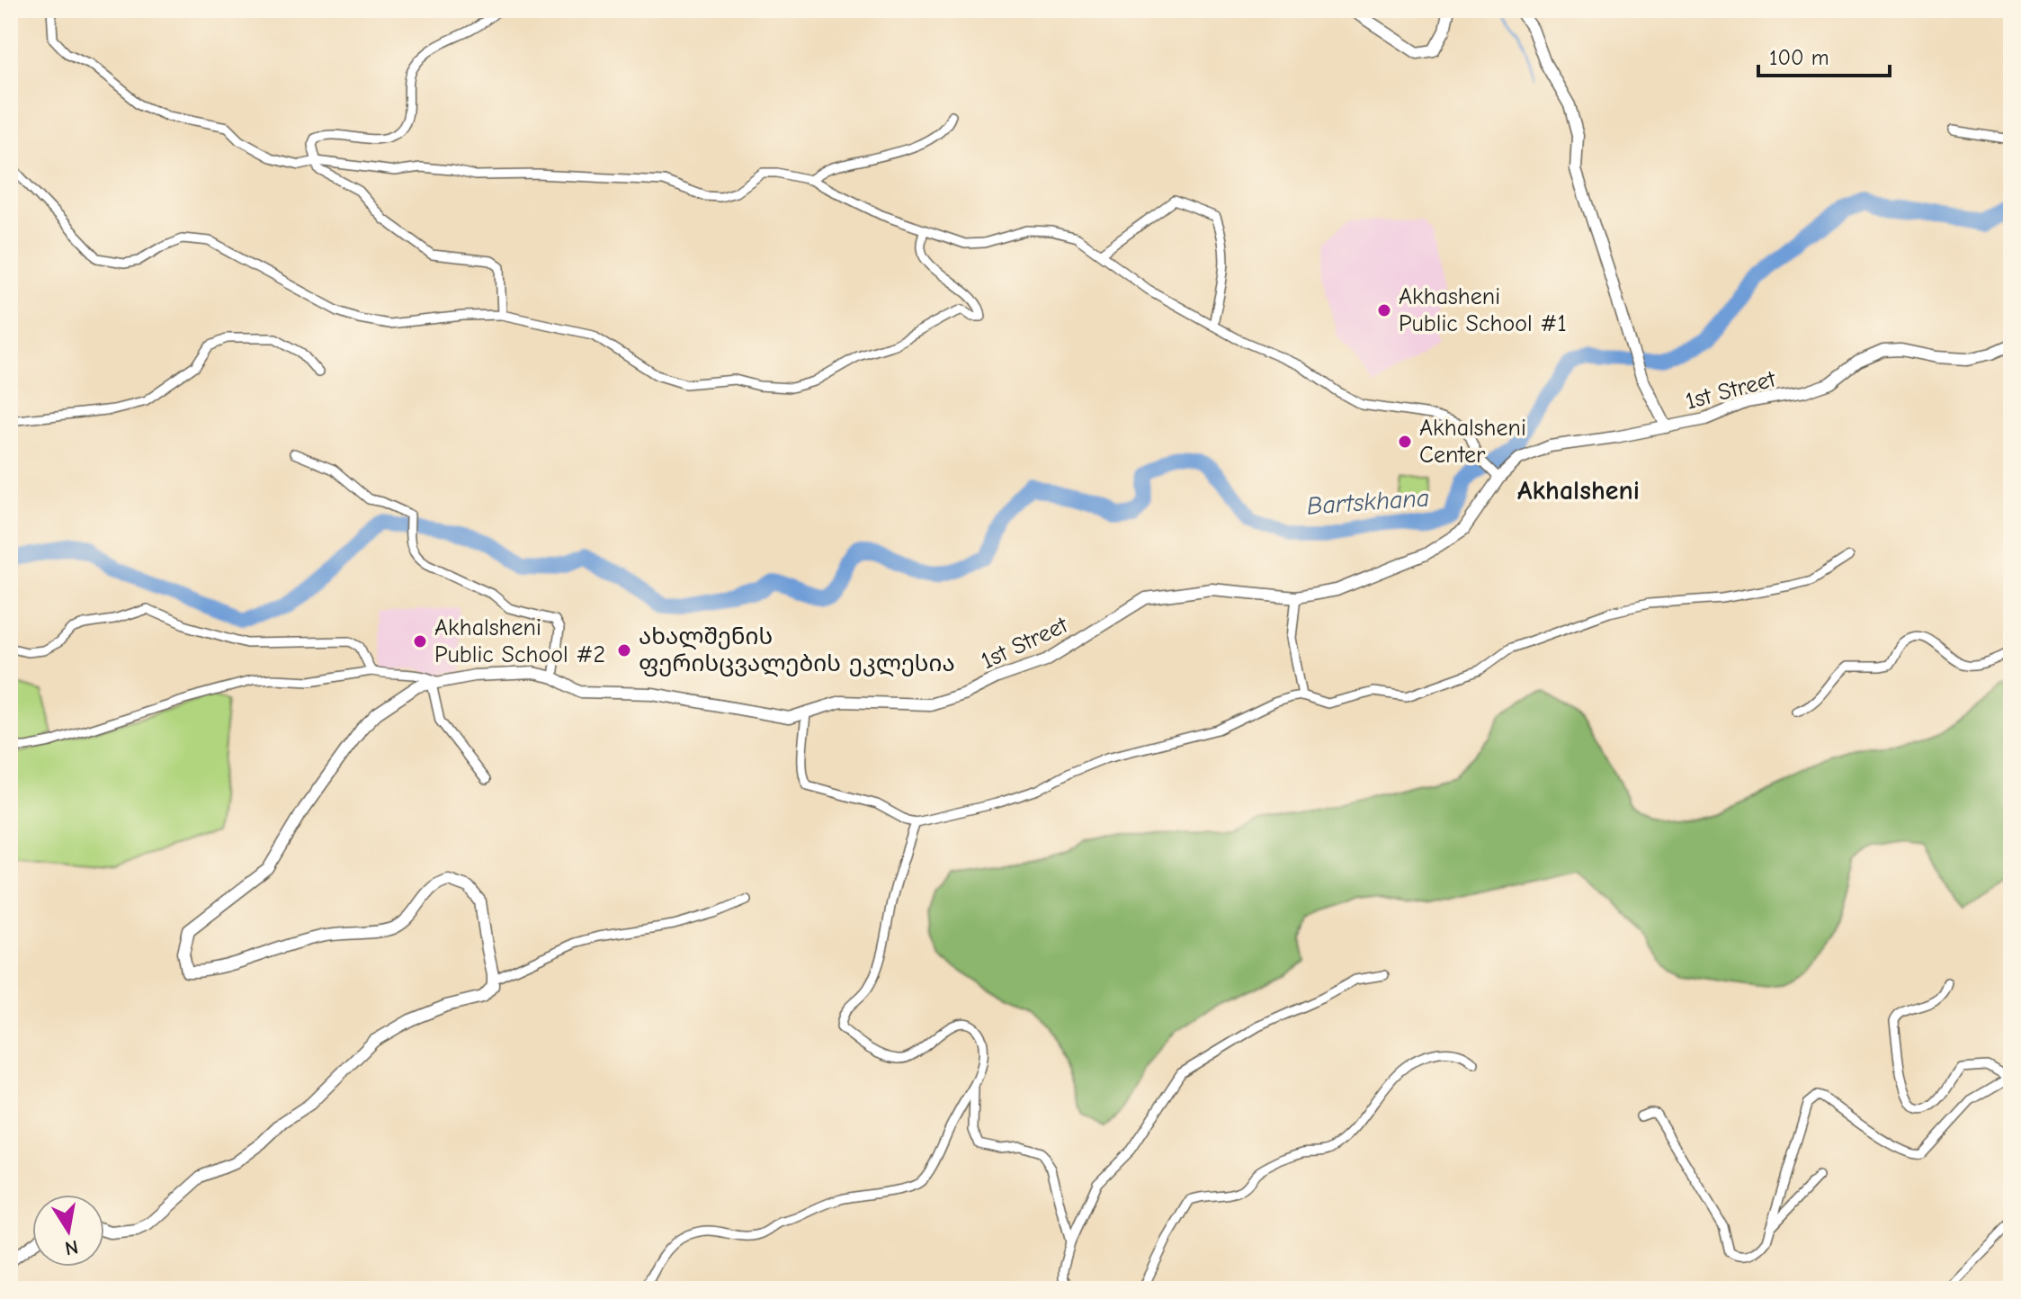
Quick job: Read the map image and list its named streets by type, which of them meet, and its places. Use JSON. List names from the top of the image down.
{
  "streets": {
    "street": ["1st Street"]
  },
  "districts": ["Akhalsheni"],
  "water": ["Bartskhana"],
  "places": [
    "Akhasheni Public School #1",
    "Akhalsheni Center",
    "Akhalsheni Public School #2",
    "ახალშენის ფერისცვალების ეკლესია"
  ],
  "scale_bar": "100 m",
  "north": "bottom"
}
